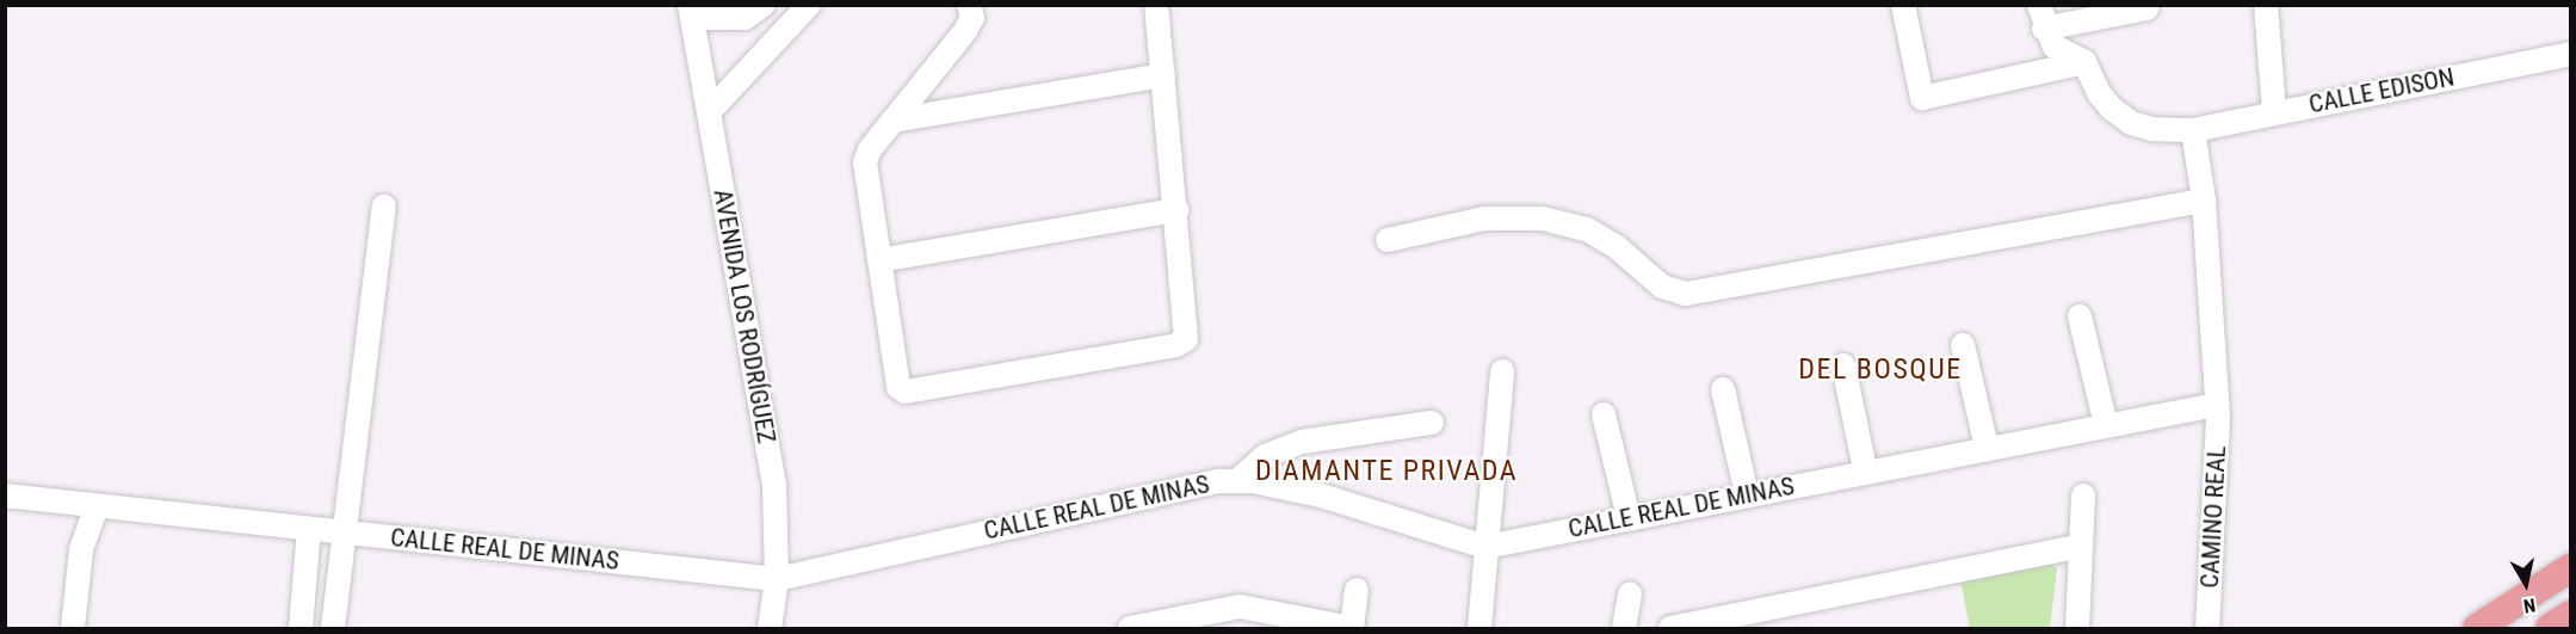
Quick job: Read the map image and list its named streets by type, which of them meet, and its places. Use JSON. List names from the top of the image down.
{
  "streets": {
    "street": [
      "CALLE EDISON",
      "AVENIDA LOS RODRÍGUEZ",
      "CALLE REAL DE MINAS",
      "CAMINO REAL"
    ]
  },
  "crossings": [
    ["CALLE EDISON", "CAMINO REAL"],
    ["AVENIDA LOS RODRÍGUEZ", "CALLE REAL DE MINAS"],
    ["CALLE REAL DE MINAS", "CAMINO REAL"]
  ],
  "districts": ["DEL BOSQUE", "DIAMANTE PRIVADA"],
  "north": "bottom"
}
